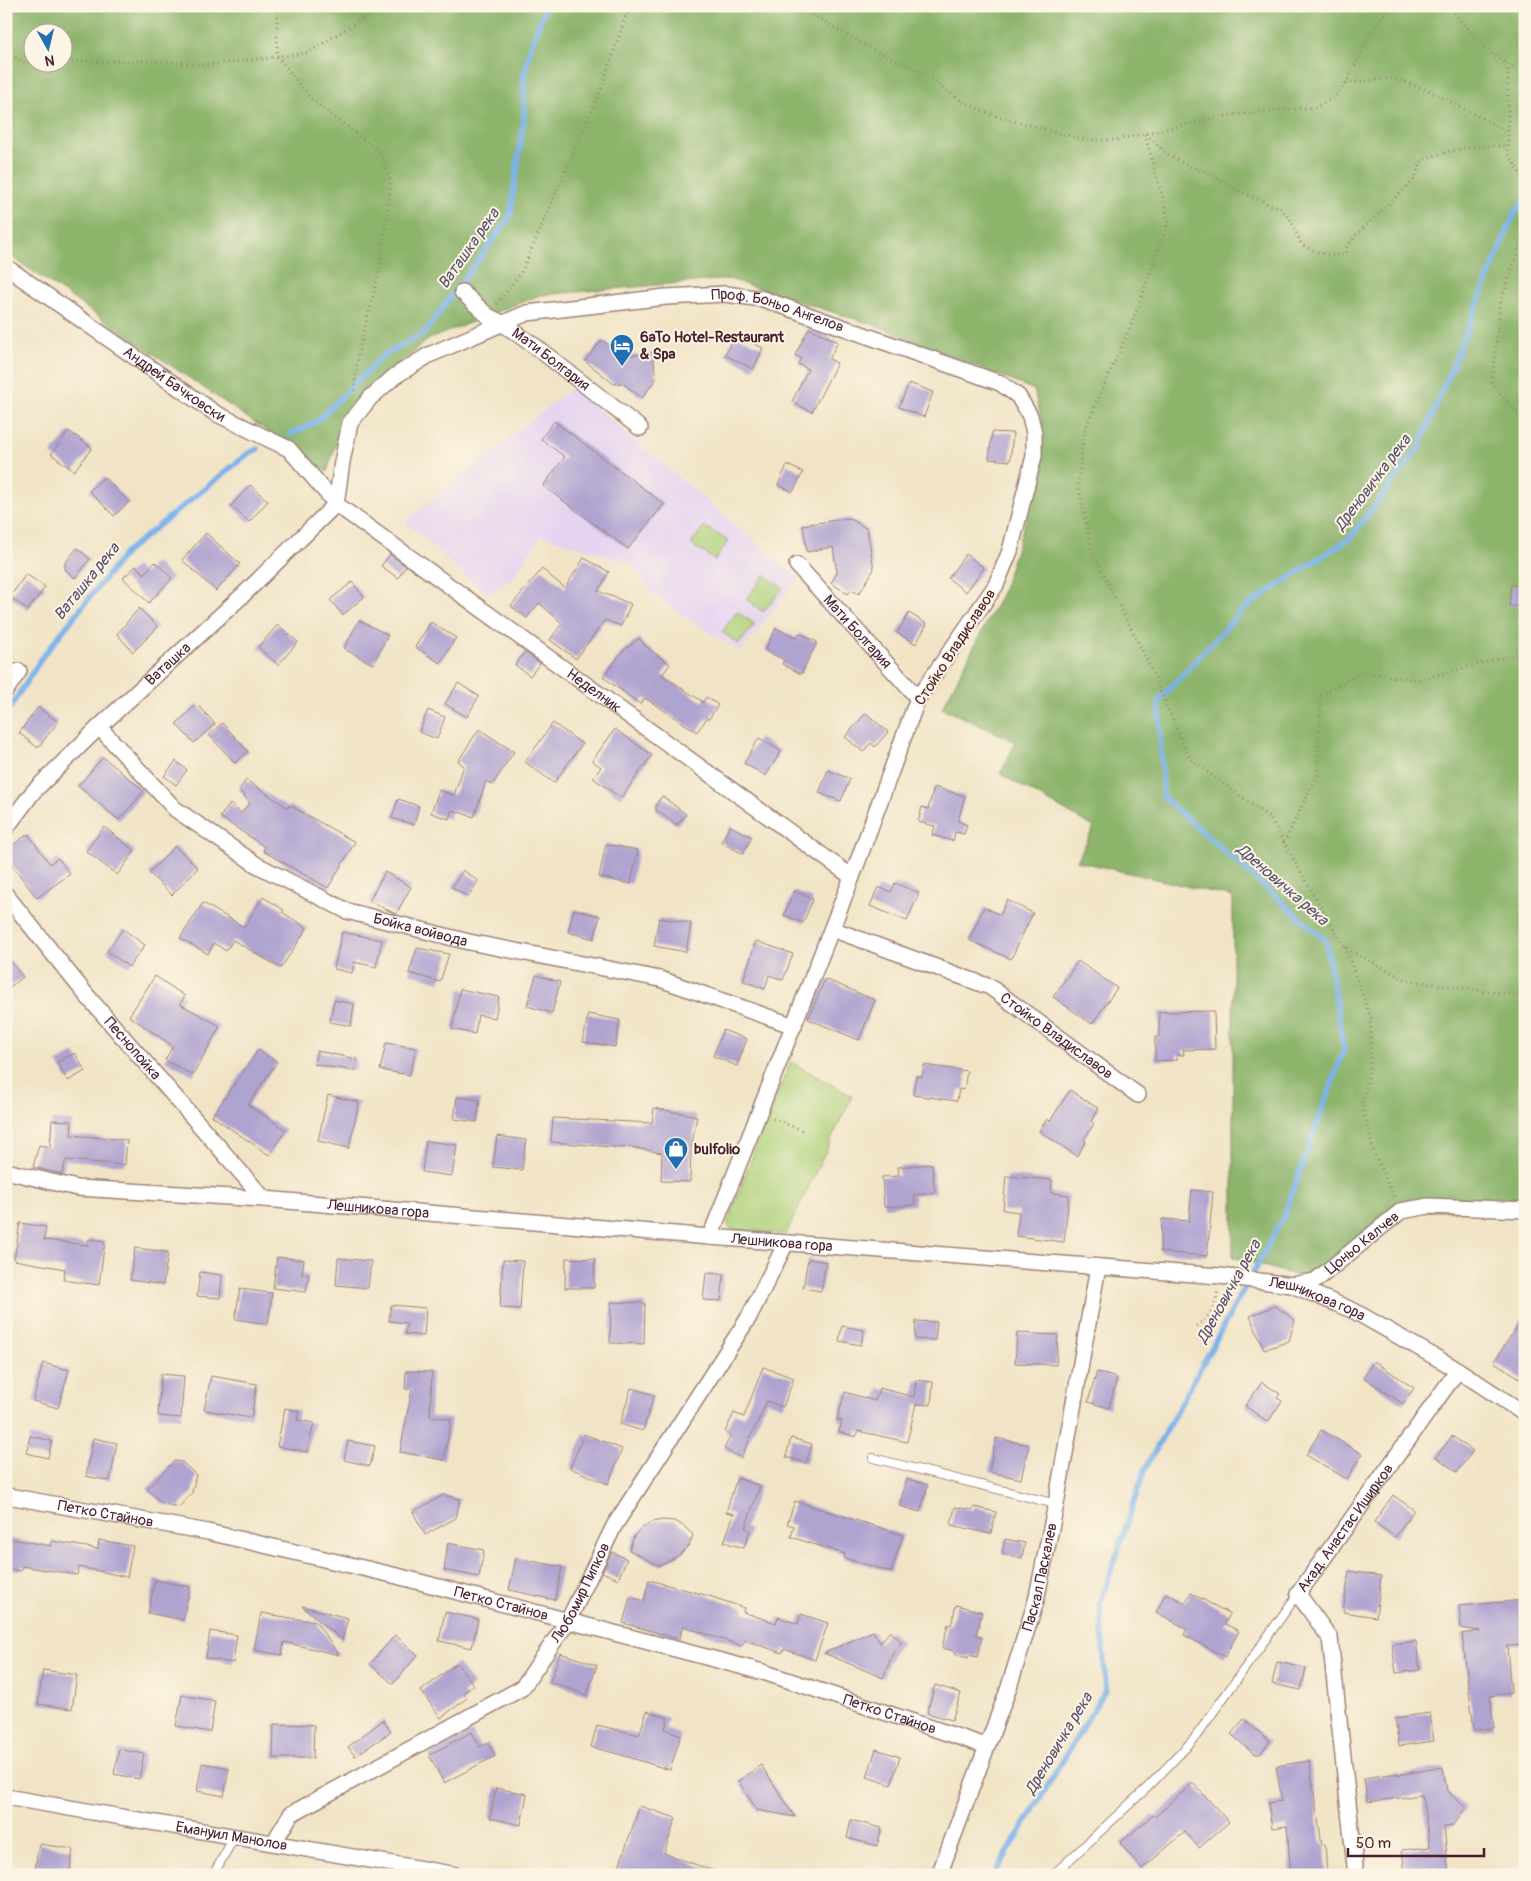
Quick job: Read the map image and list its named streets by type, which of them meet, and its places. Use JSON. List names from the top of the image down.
{
  "streets": {
    "street": [
      "Проф. Боньо Ангелов",
      "Мати Болгария",
      "Андрей Бачковски",
      "Стойко Владиславов",
      "Ваташка",
      "Неделник",
      "Бойка войвода",
      "Песнопойка",
      "Лешникова гора",
      "Цоньо Калчев",
      "Петко Стайнов",
      "Акад. Анастас Иширков",
      "Паскал Паскалев",
      "Любомир Пипков",
      "Емануил Манолов"
    ]
  },
  "crossings": [
    ["Проф. Боньо Ангелов", "Мати Болгария"],
    ["Проф. Боньо Ангелов", "Андрей Бачковски"],
    ["Проф. Боньо Ангелов", "Стойко Владиславов"],
    ["Проф. Боньо Ангелов", "Ваташка"],
    ["Проф. Боньо Ангелов", "Неделник"],
    ["Мати Болгария", "Стойко Владиславов"],
    ["Андрей Бачковски", "Ваташка"],
    ["Андрей Бачковски", "Неделник"],
    ["Стойко Владиславов", "Неделник"],
    ["Стойко Владиславов", "Бойка войвода"],
    ["Стойко Владиславов", "Лешникова гора"],
    ["Ваташка", "Неделник"],
    ["Ваташка", "Бойка войвода"],
    ["Песнопойка", "Лешникова гора"],
    ["Лешникова гора", "Цоньо Калчев"],
    ["Лешникова гора", "Акад. Анастас Иширков"],
    ["Лешникова гора", "Паскал Паскалев"],
    ["Лешникова гора", "Любомир Пипков"],
    ["Петко Стайнов", "Паскал Паскалев"],
    ["Петко Стайнов", "Любомир Пипков"],
    ["Любомир Пипков", "Емануил Манолов"]
  ],
  "water": ["Ваташка река", "Дреновичка река"],
  "places": {
    "hotel": ["6aTo Hotel-Restaurant & Spa"],
    "shop": ["bulfolio"]
  },
  "scale_bar": "50 m",
  "north": "bottom"
}
